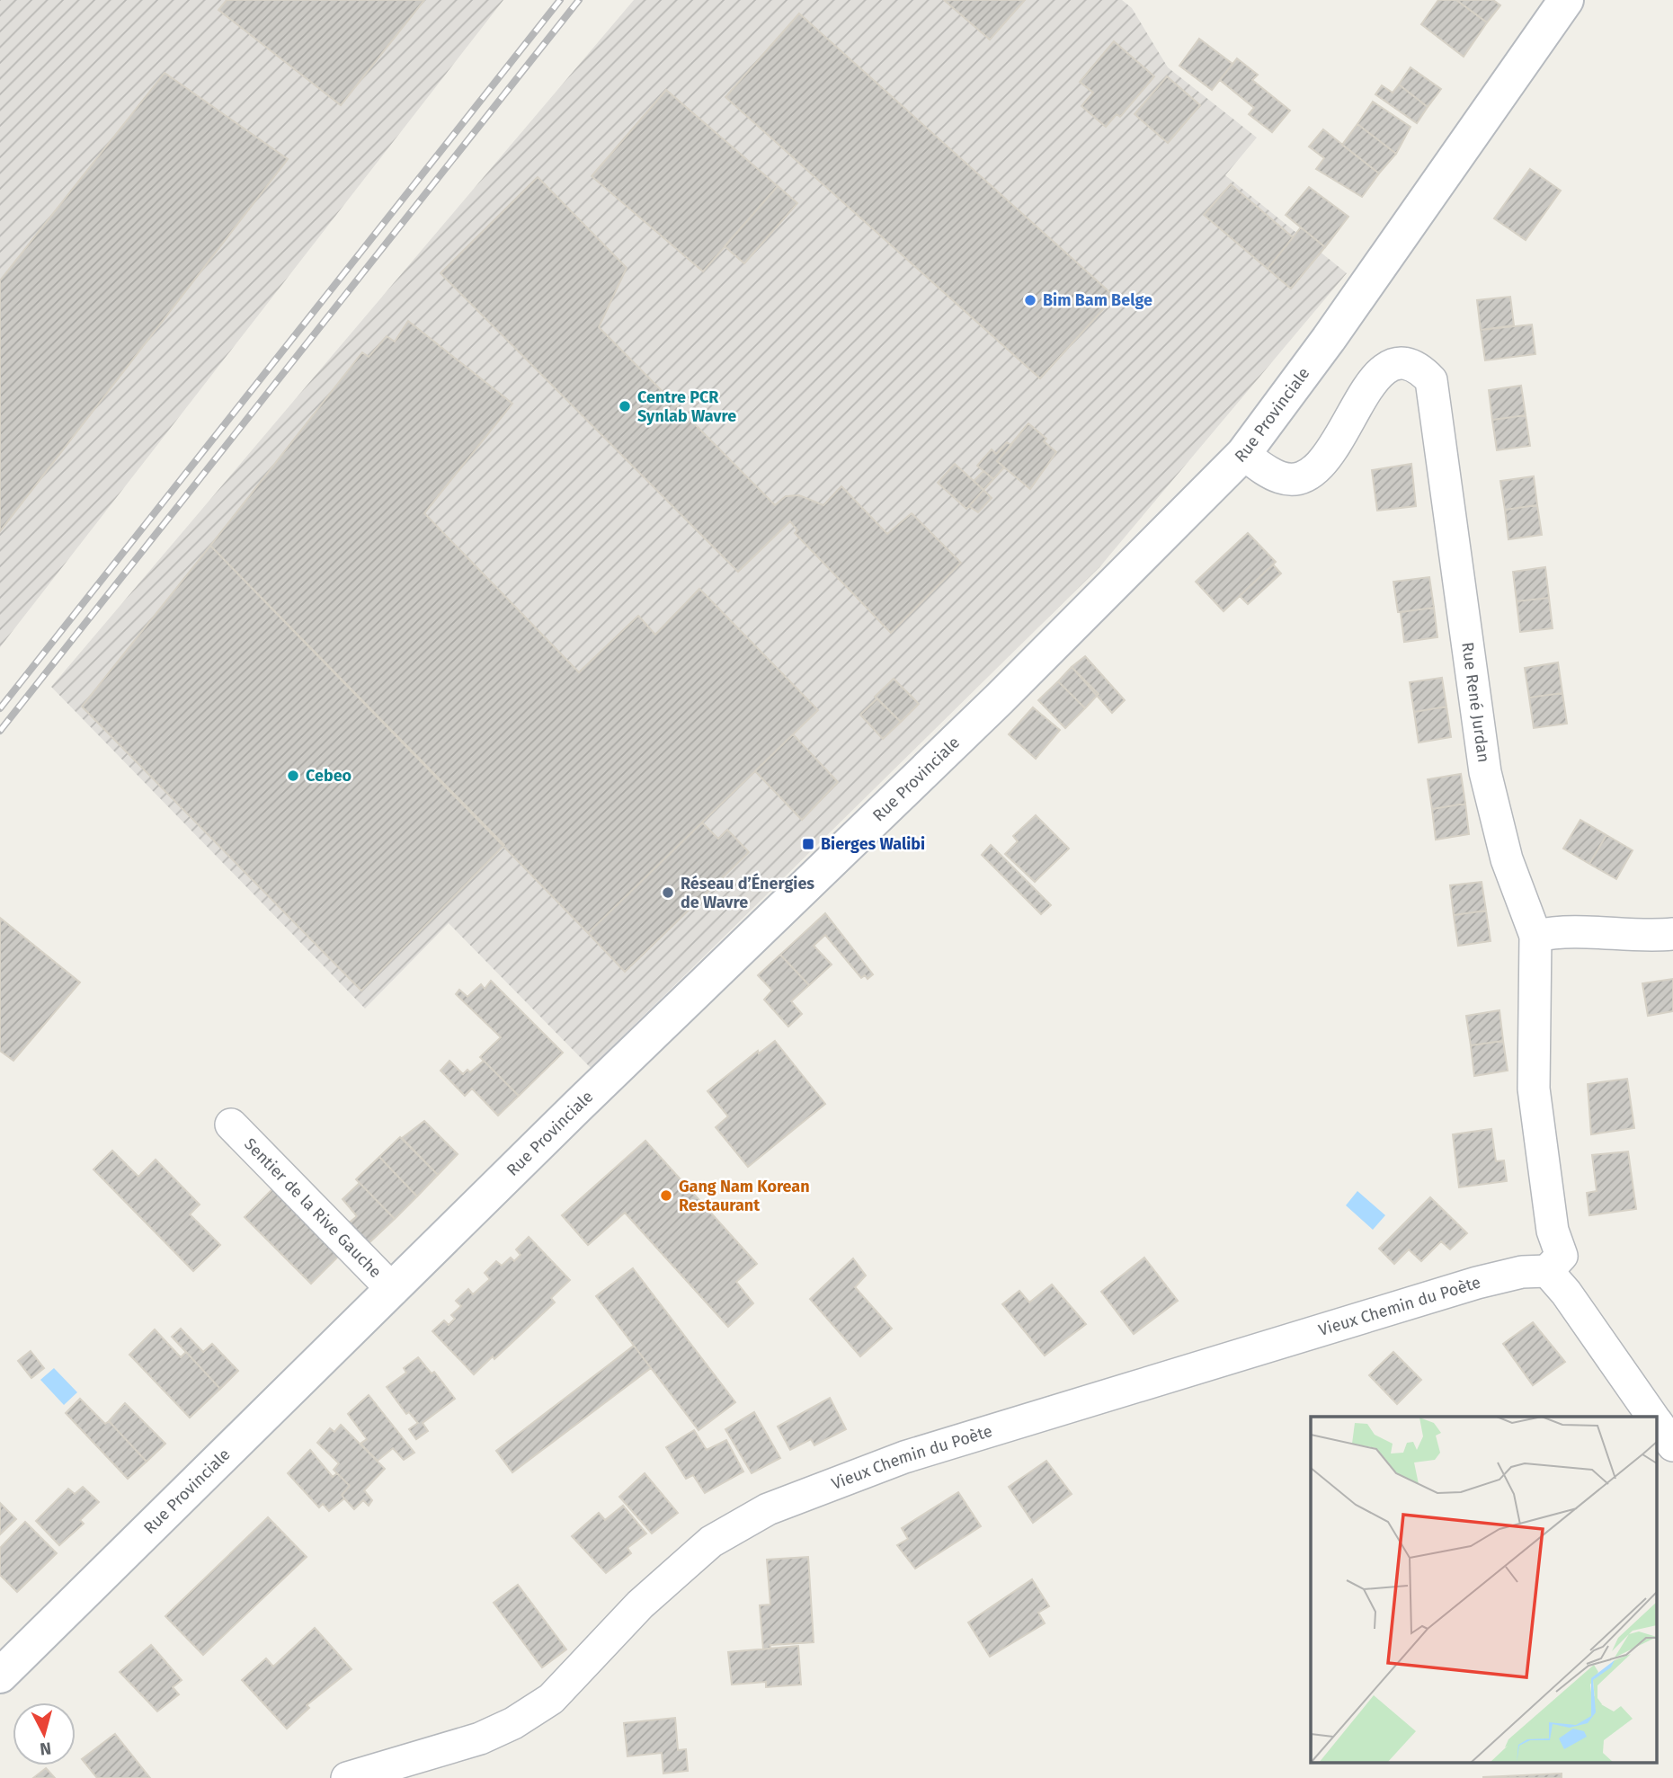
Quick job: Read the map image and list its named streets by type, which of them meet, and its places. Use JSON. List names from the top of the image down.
{
  "streets": {
    "main road": ["Rue Provinciale"],
    "street": ["Rue René Jurdan", "Sentier de la Rive Gauche", "Vieux Chemin du Poète"]
  },
  "crossings": [
    ["Rue Provinciale", "Rue René Jurdan"],
    ["Rue Provinciale", "Sentier de la Rive Gauche"],
    ["Rue René Jurdan", "Vieux Chemin du Poète"]
  ],
  "places": {
    "other": [
      "Bim Bam Belge",
      "Centre PCR Synlab Wavre",
      "Cebeo",
      "Réseau d’Énergies de Wavre",
      "Gang Nam Korean Restaurant"
    ],
    "transit": ["Bierges Walibi"]
  },
  "north": "bottom"
}
